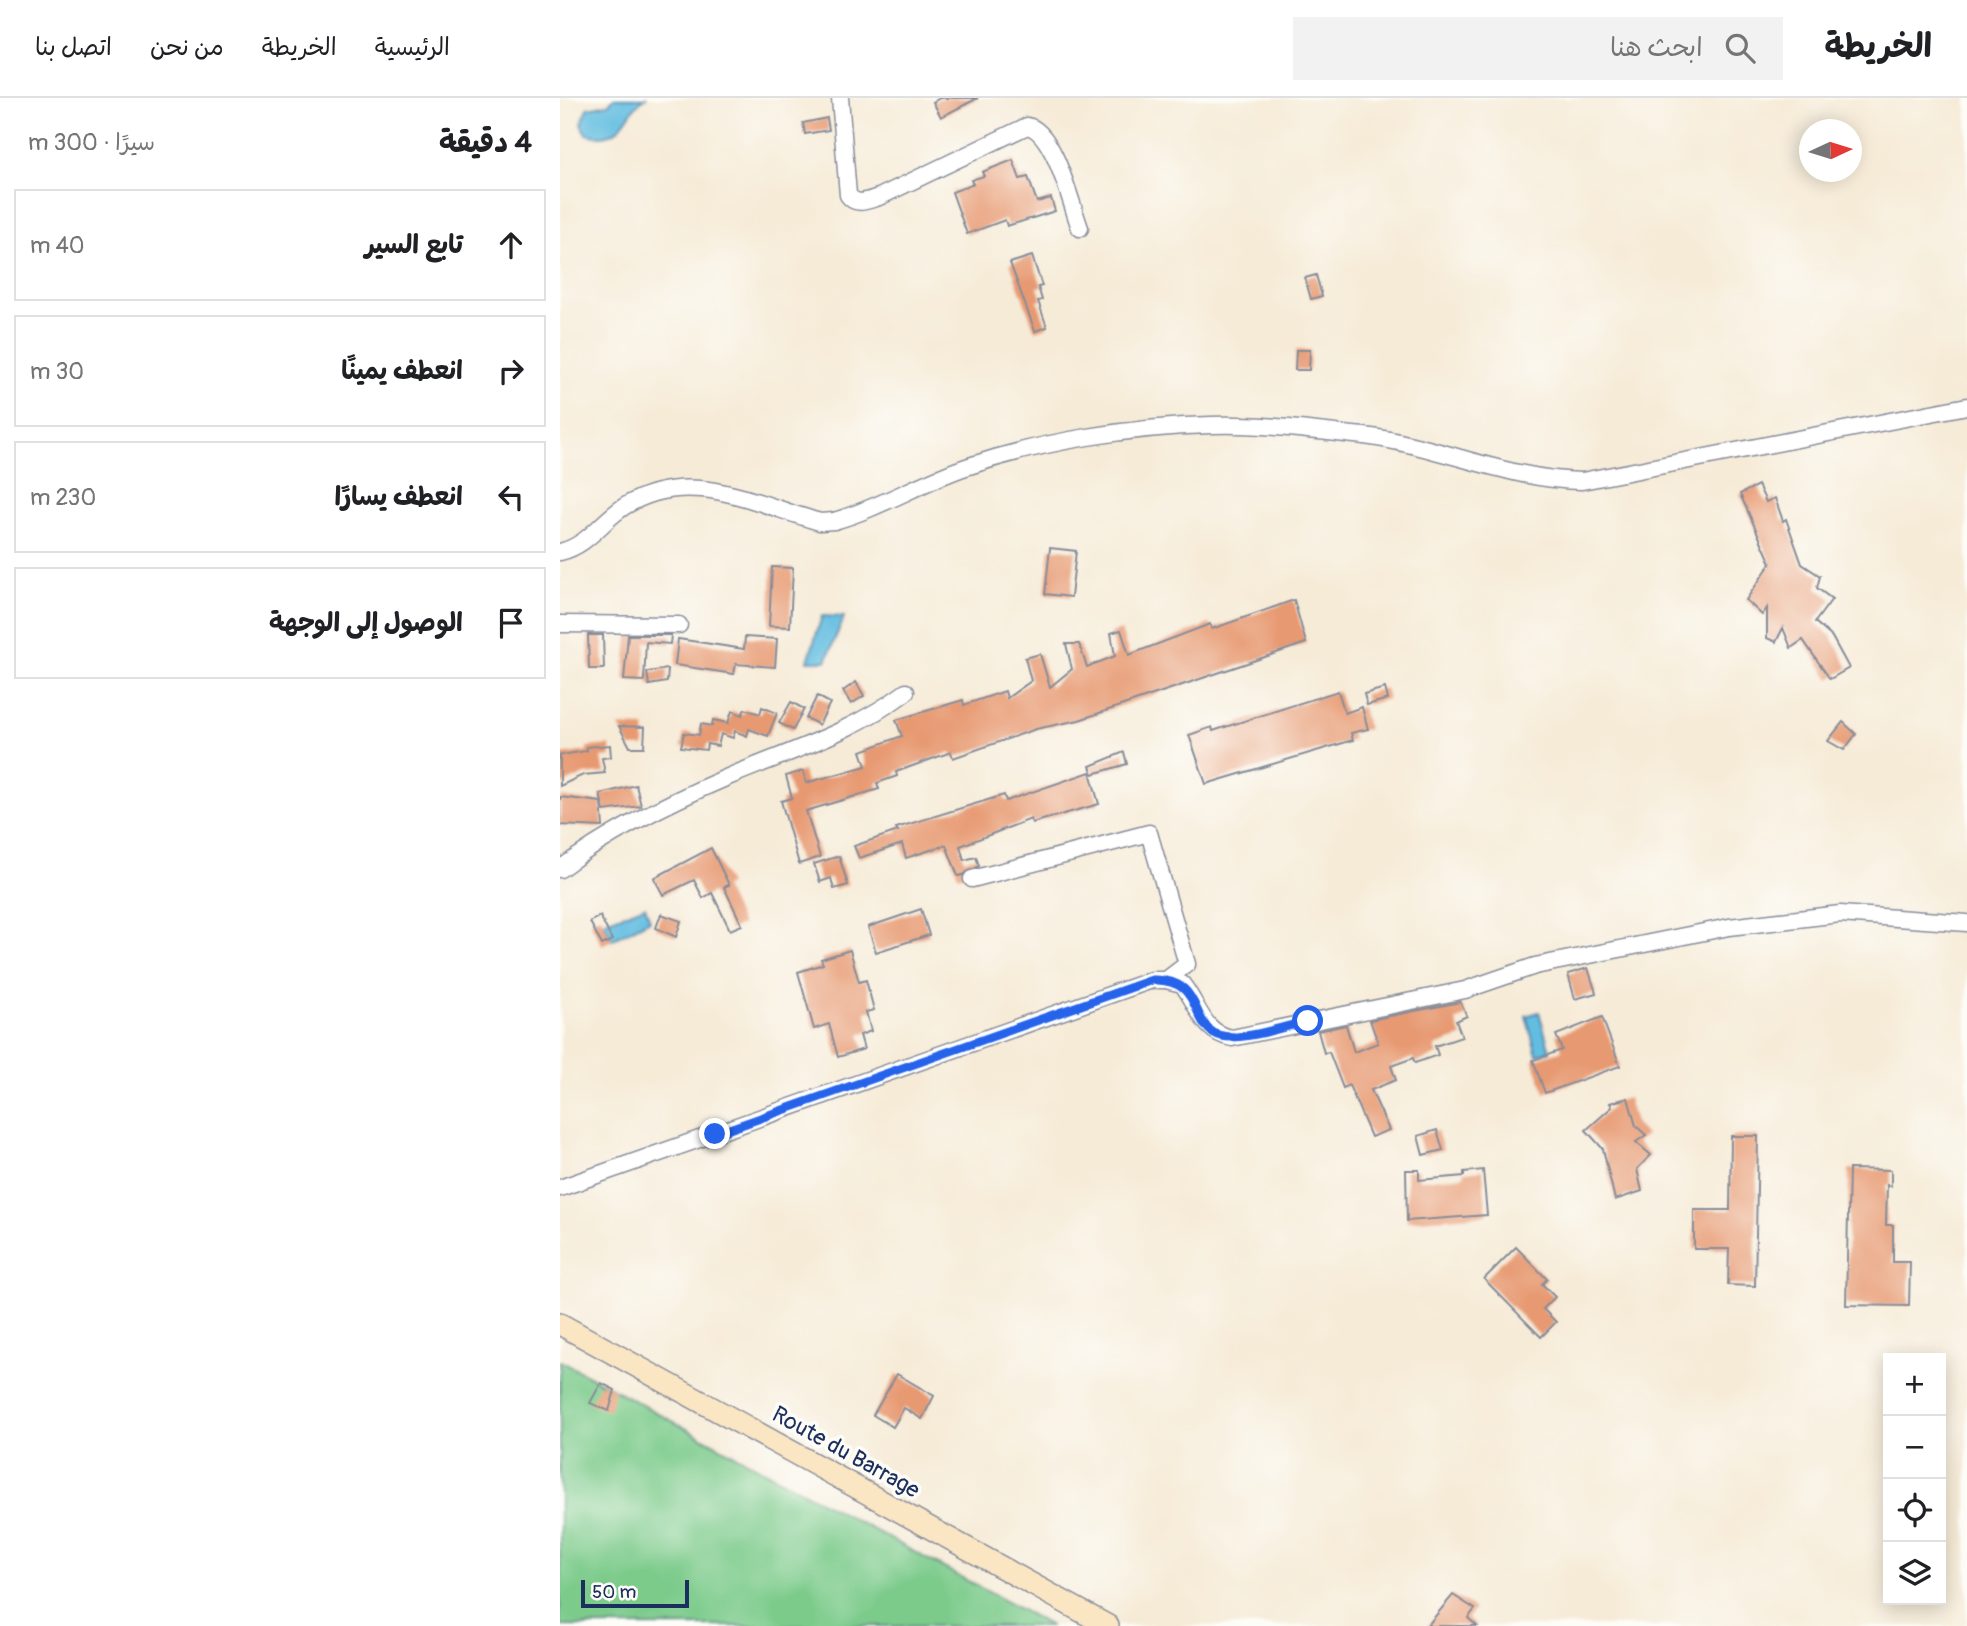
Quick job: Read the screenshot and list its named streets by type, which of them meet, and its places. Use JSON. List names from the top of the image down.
{
  "streets": {
    "main road": ["Route du Barrage"]
  },
  "scale_bar": "50 m",
  "north": "right",
  "page": {
    "header": "الخريطة",
    "search": "ابحث هنا",
    "nav": [
      "الرئيسية",
      "الخريطة",
      "من نحن",
      "اتصل بنا"
    ],
    "heading": ["4 دقيقة", "سيرًا · 300 m"],
    "list": [
      ["تابع السير", "40 m"],
      ["انعطف يمينًا", "30 m"],
      ["انعطف يسارًا", "230 m"],
      "الوصول إلى الوجهة"
    ],
    "map_buttons": ["+", "−"],
    "scale": "50 m"
  }
}
